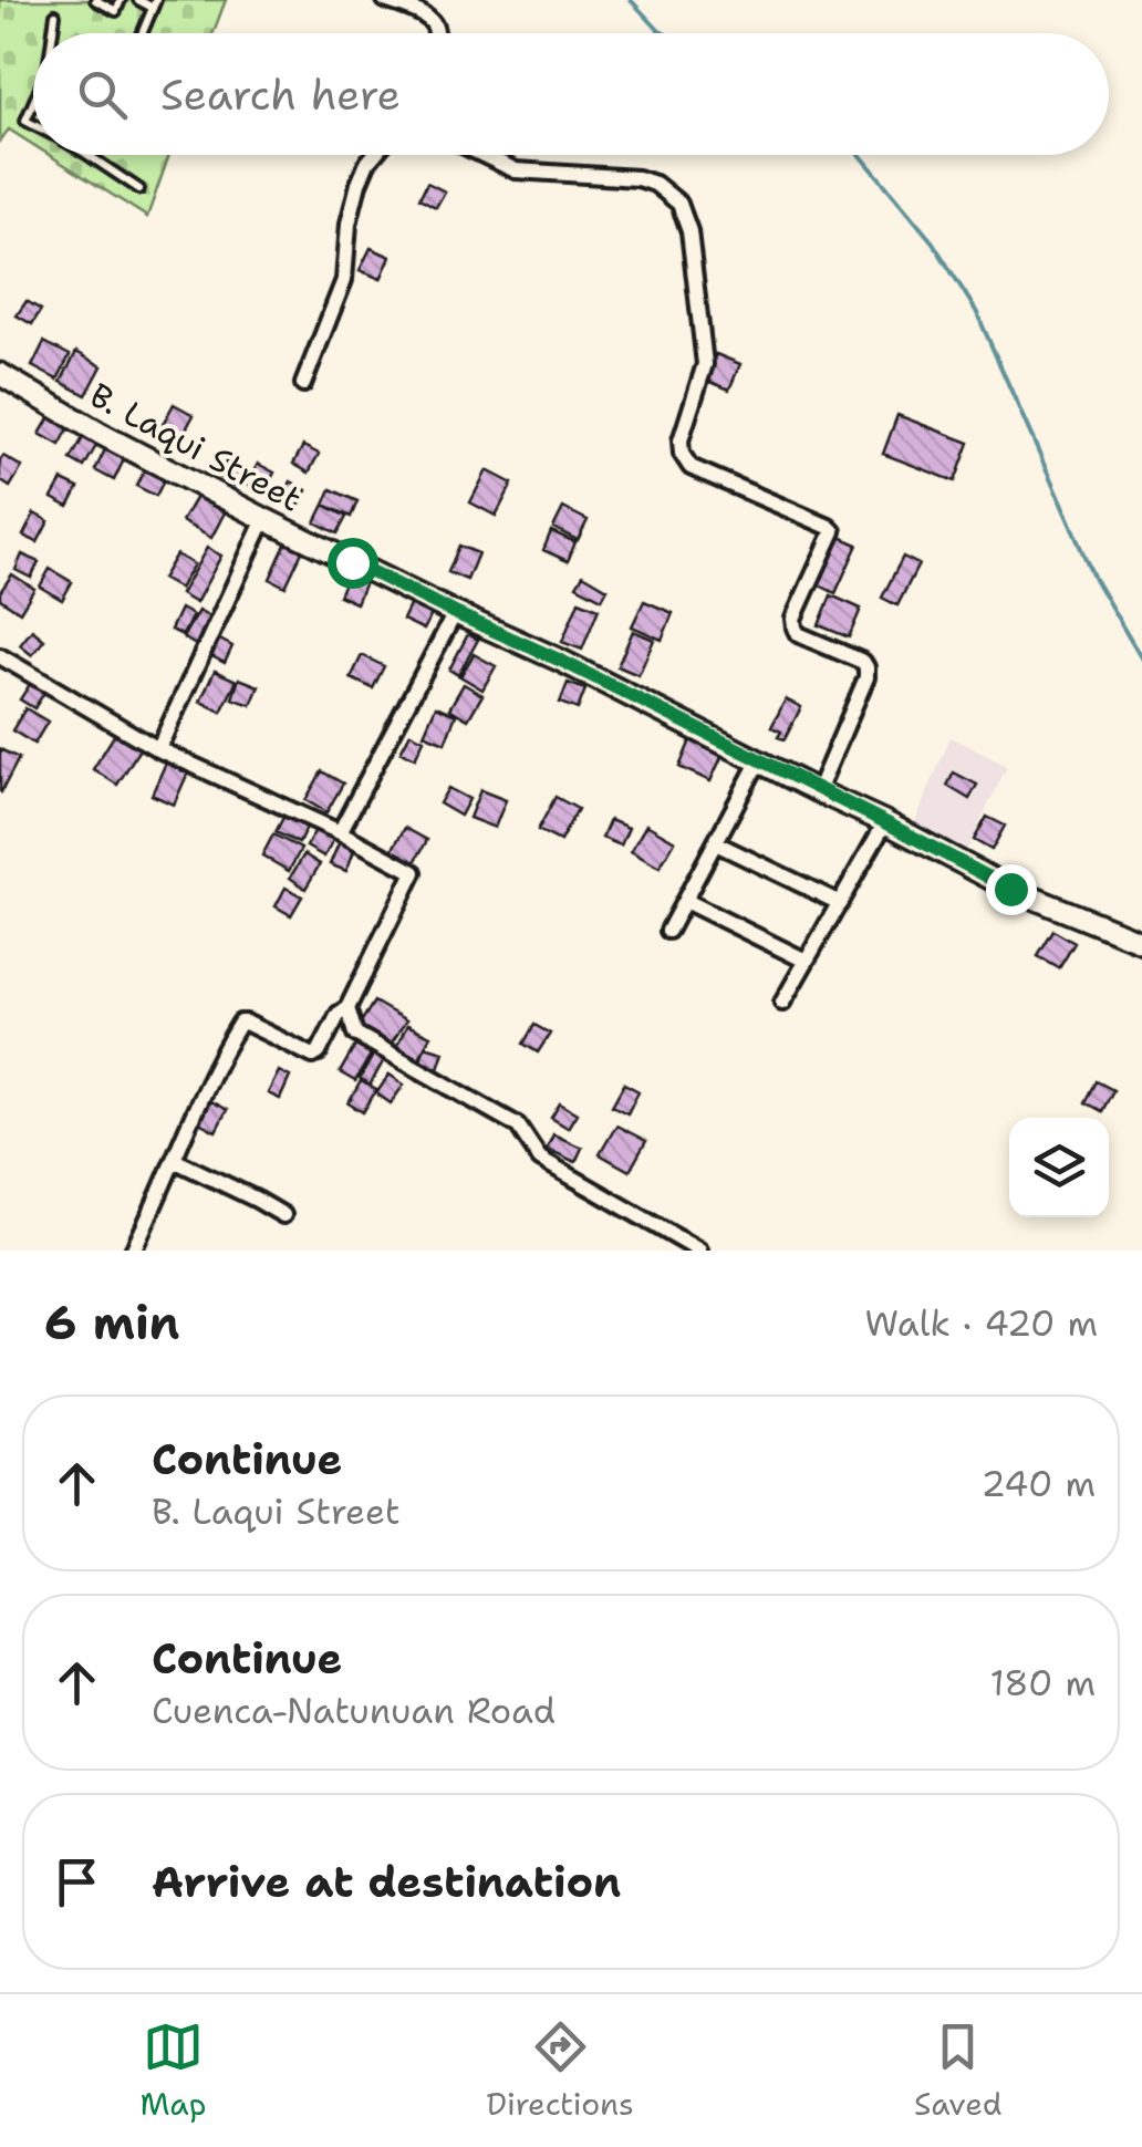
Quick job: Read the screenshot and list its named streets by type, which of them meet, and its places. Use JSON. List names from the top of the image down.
{
  "streets": {
    "main road": ["B. Laqui Street"]
  },
  "page": {
    "search": "Search here",
    "heading": ["6 min", "Walk · 420 m"],
    "list": [
      ["Continue", "B. Laqui Street", "240 m"],
      ["Continue", "Cuenca-Natunuan Road", "180 m"],
      "Arrive at destination"
    ],
    "nav": ["Map", "Directions", "Saved"]
  }
}
